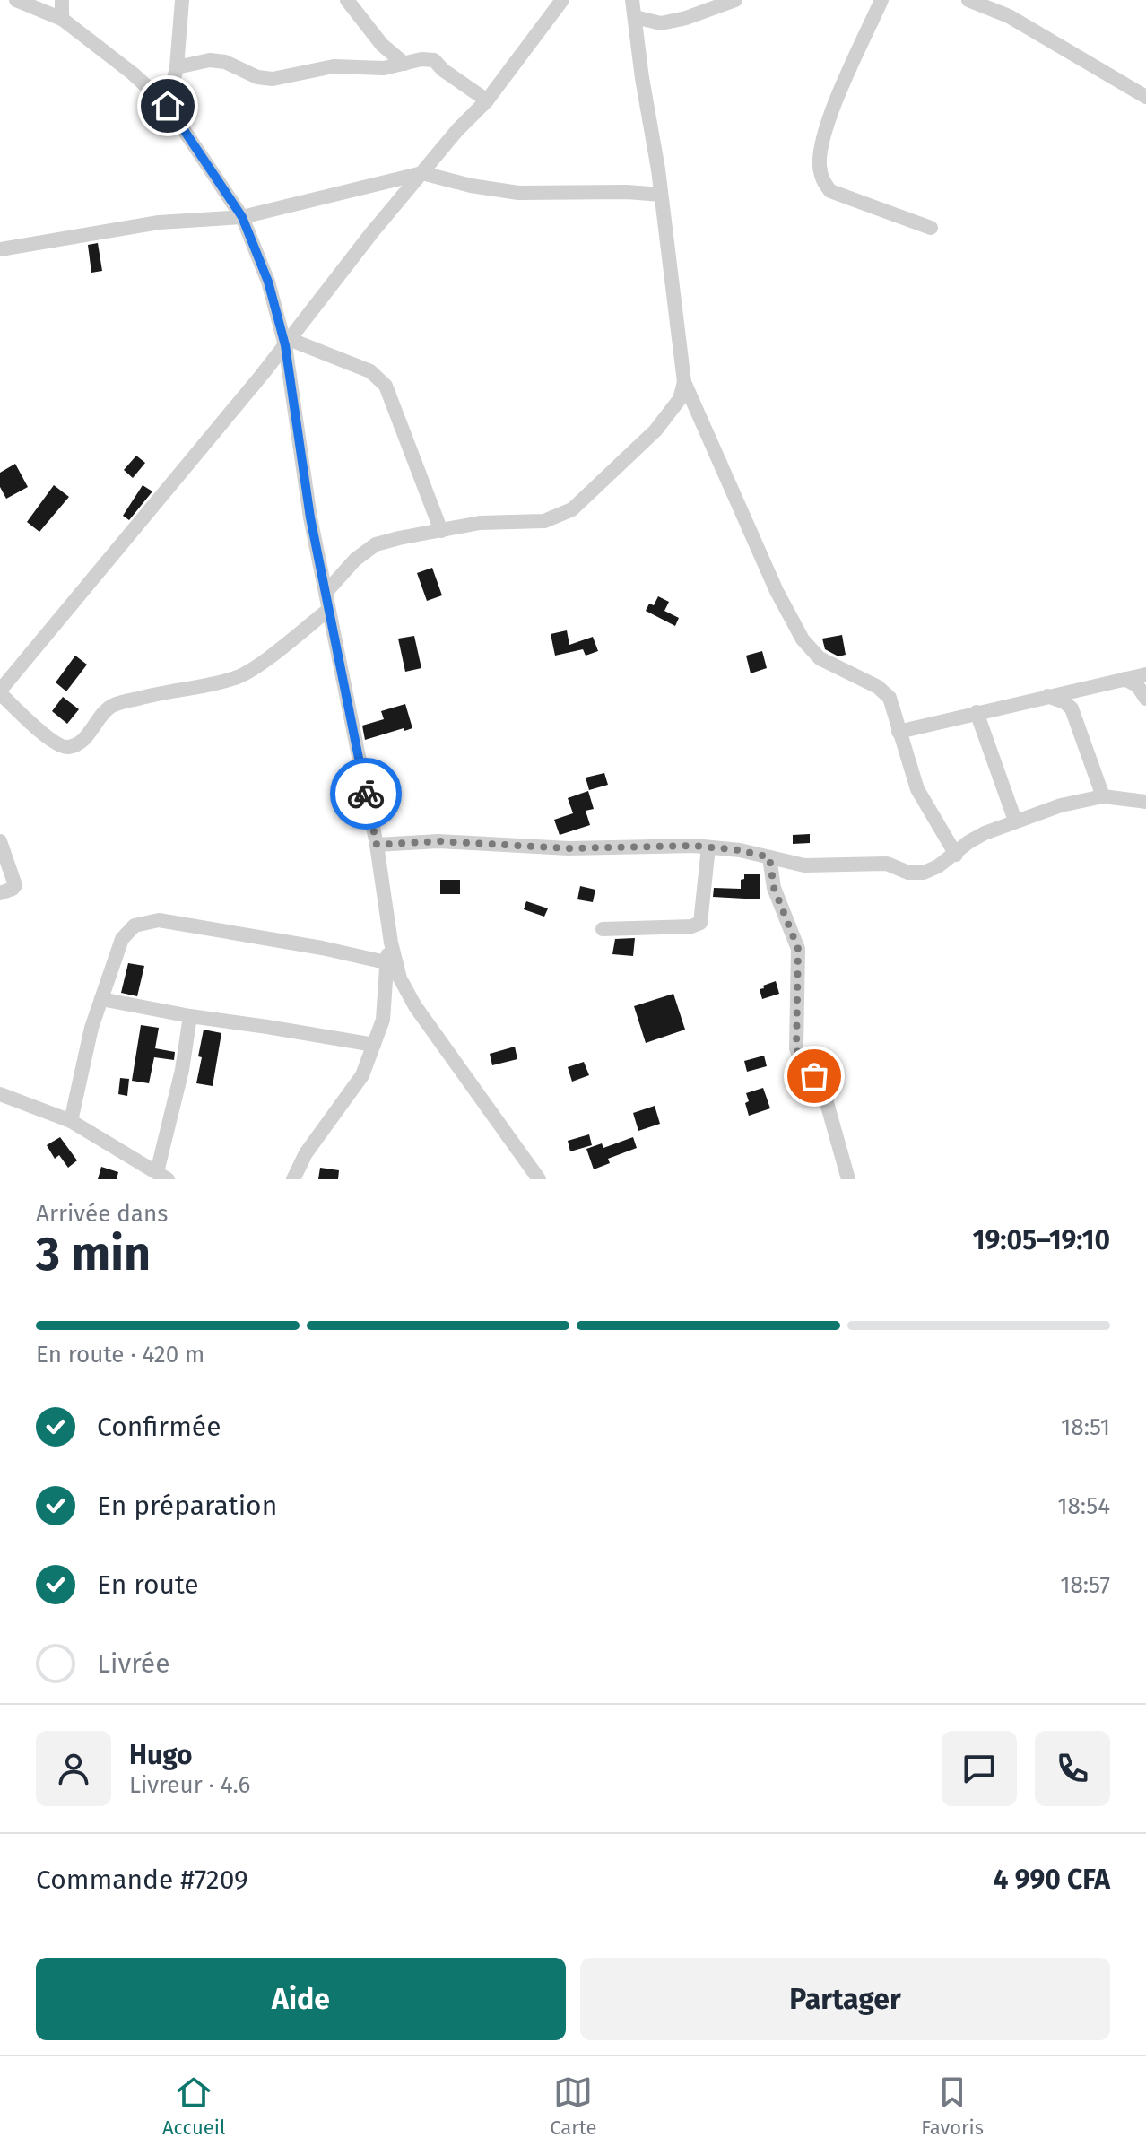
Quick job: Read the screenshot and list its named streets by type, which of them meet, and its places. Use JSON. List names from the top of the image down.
{
  "page": {
    "heading": ["3 min", "Arrivée dans", "19:05–19:10"],
    "panel": [
      "Hugo",
      "Livreur · 4.6",
      "Commande #7209",
      "4 990 CFA"
    ],
    "bar": "En route · 420 m",
    "list": [
      ["Confirmée", "18:51"],
      ["En préparation", "18:54"],
      ["En route", "18:57"],
      "Livrée"
    ],
    "buttons": ["Aide", "Partager"],
    "tabs": ["Accueil", "Carte", "Favoris"]
  }
}
